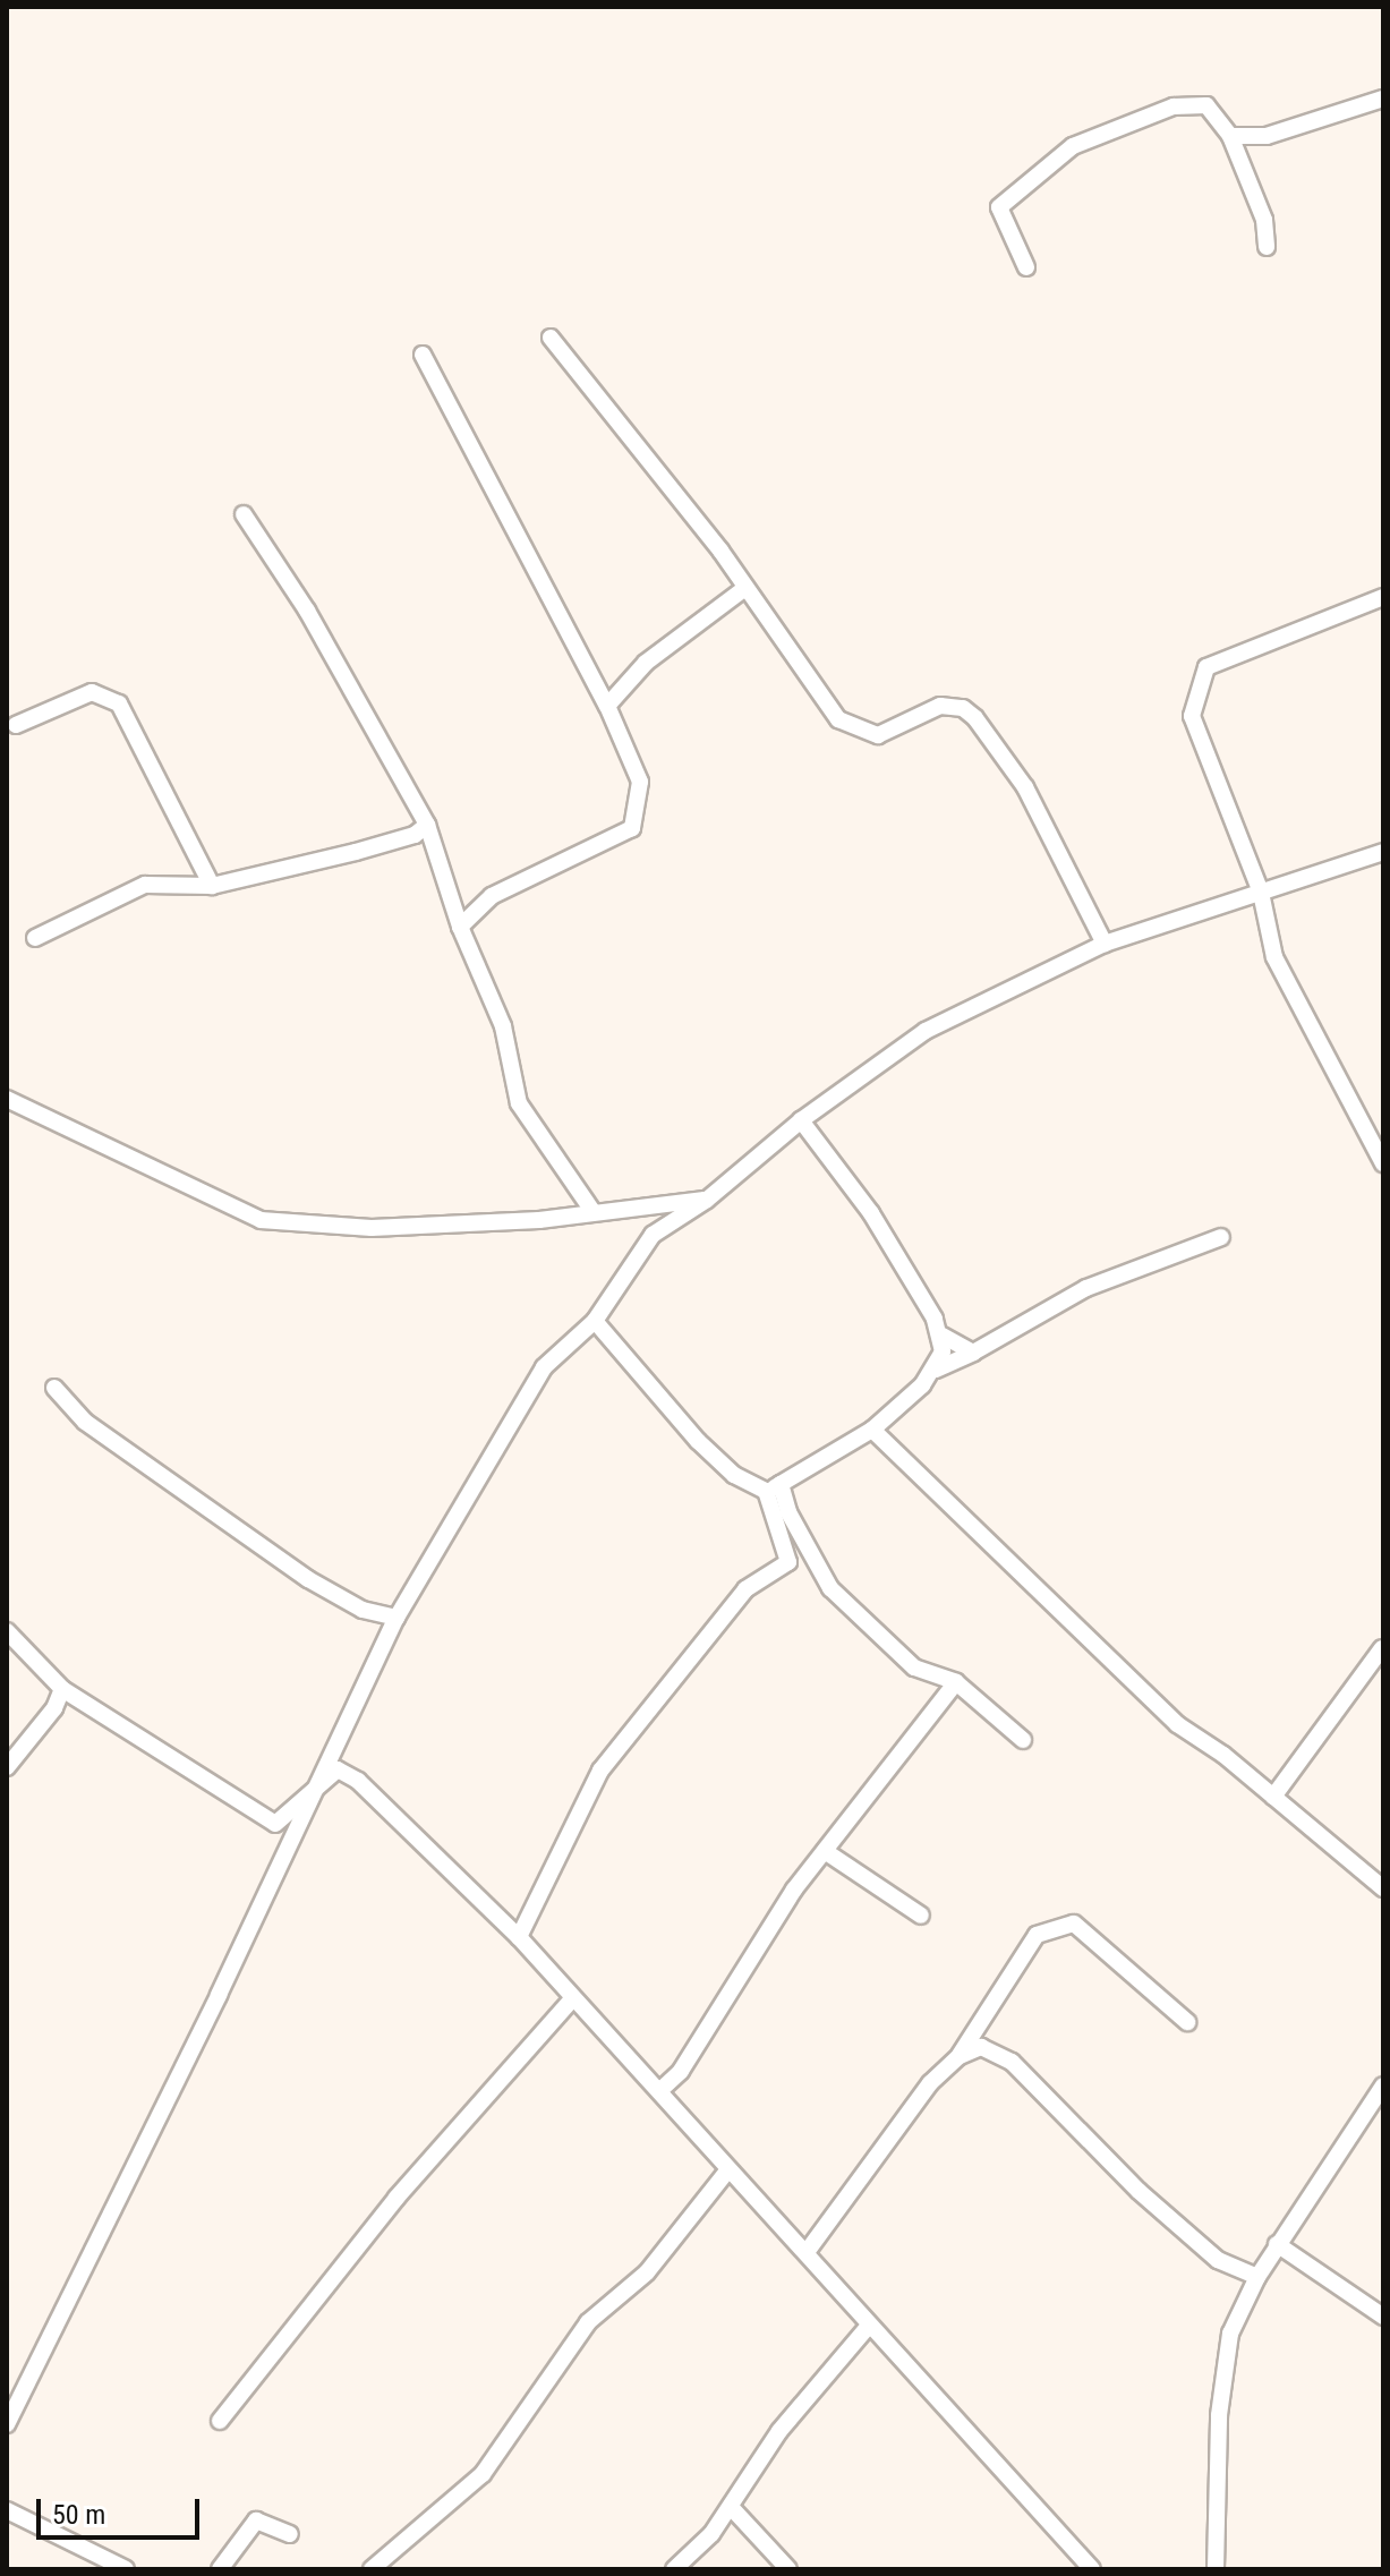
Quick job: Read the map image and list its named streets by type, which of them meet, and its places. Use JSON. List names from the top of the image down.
{
  "scale_bar": "50 m"
}
